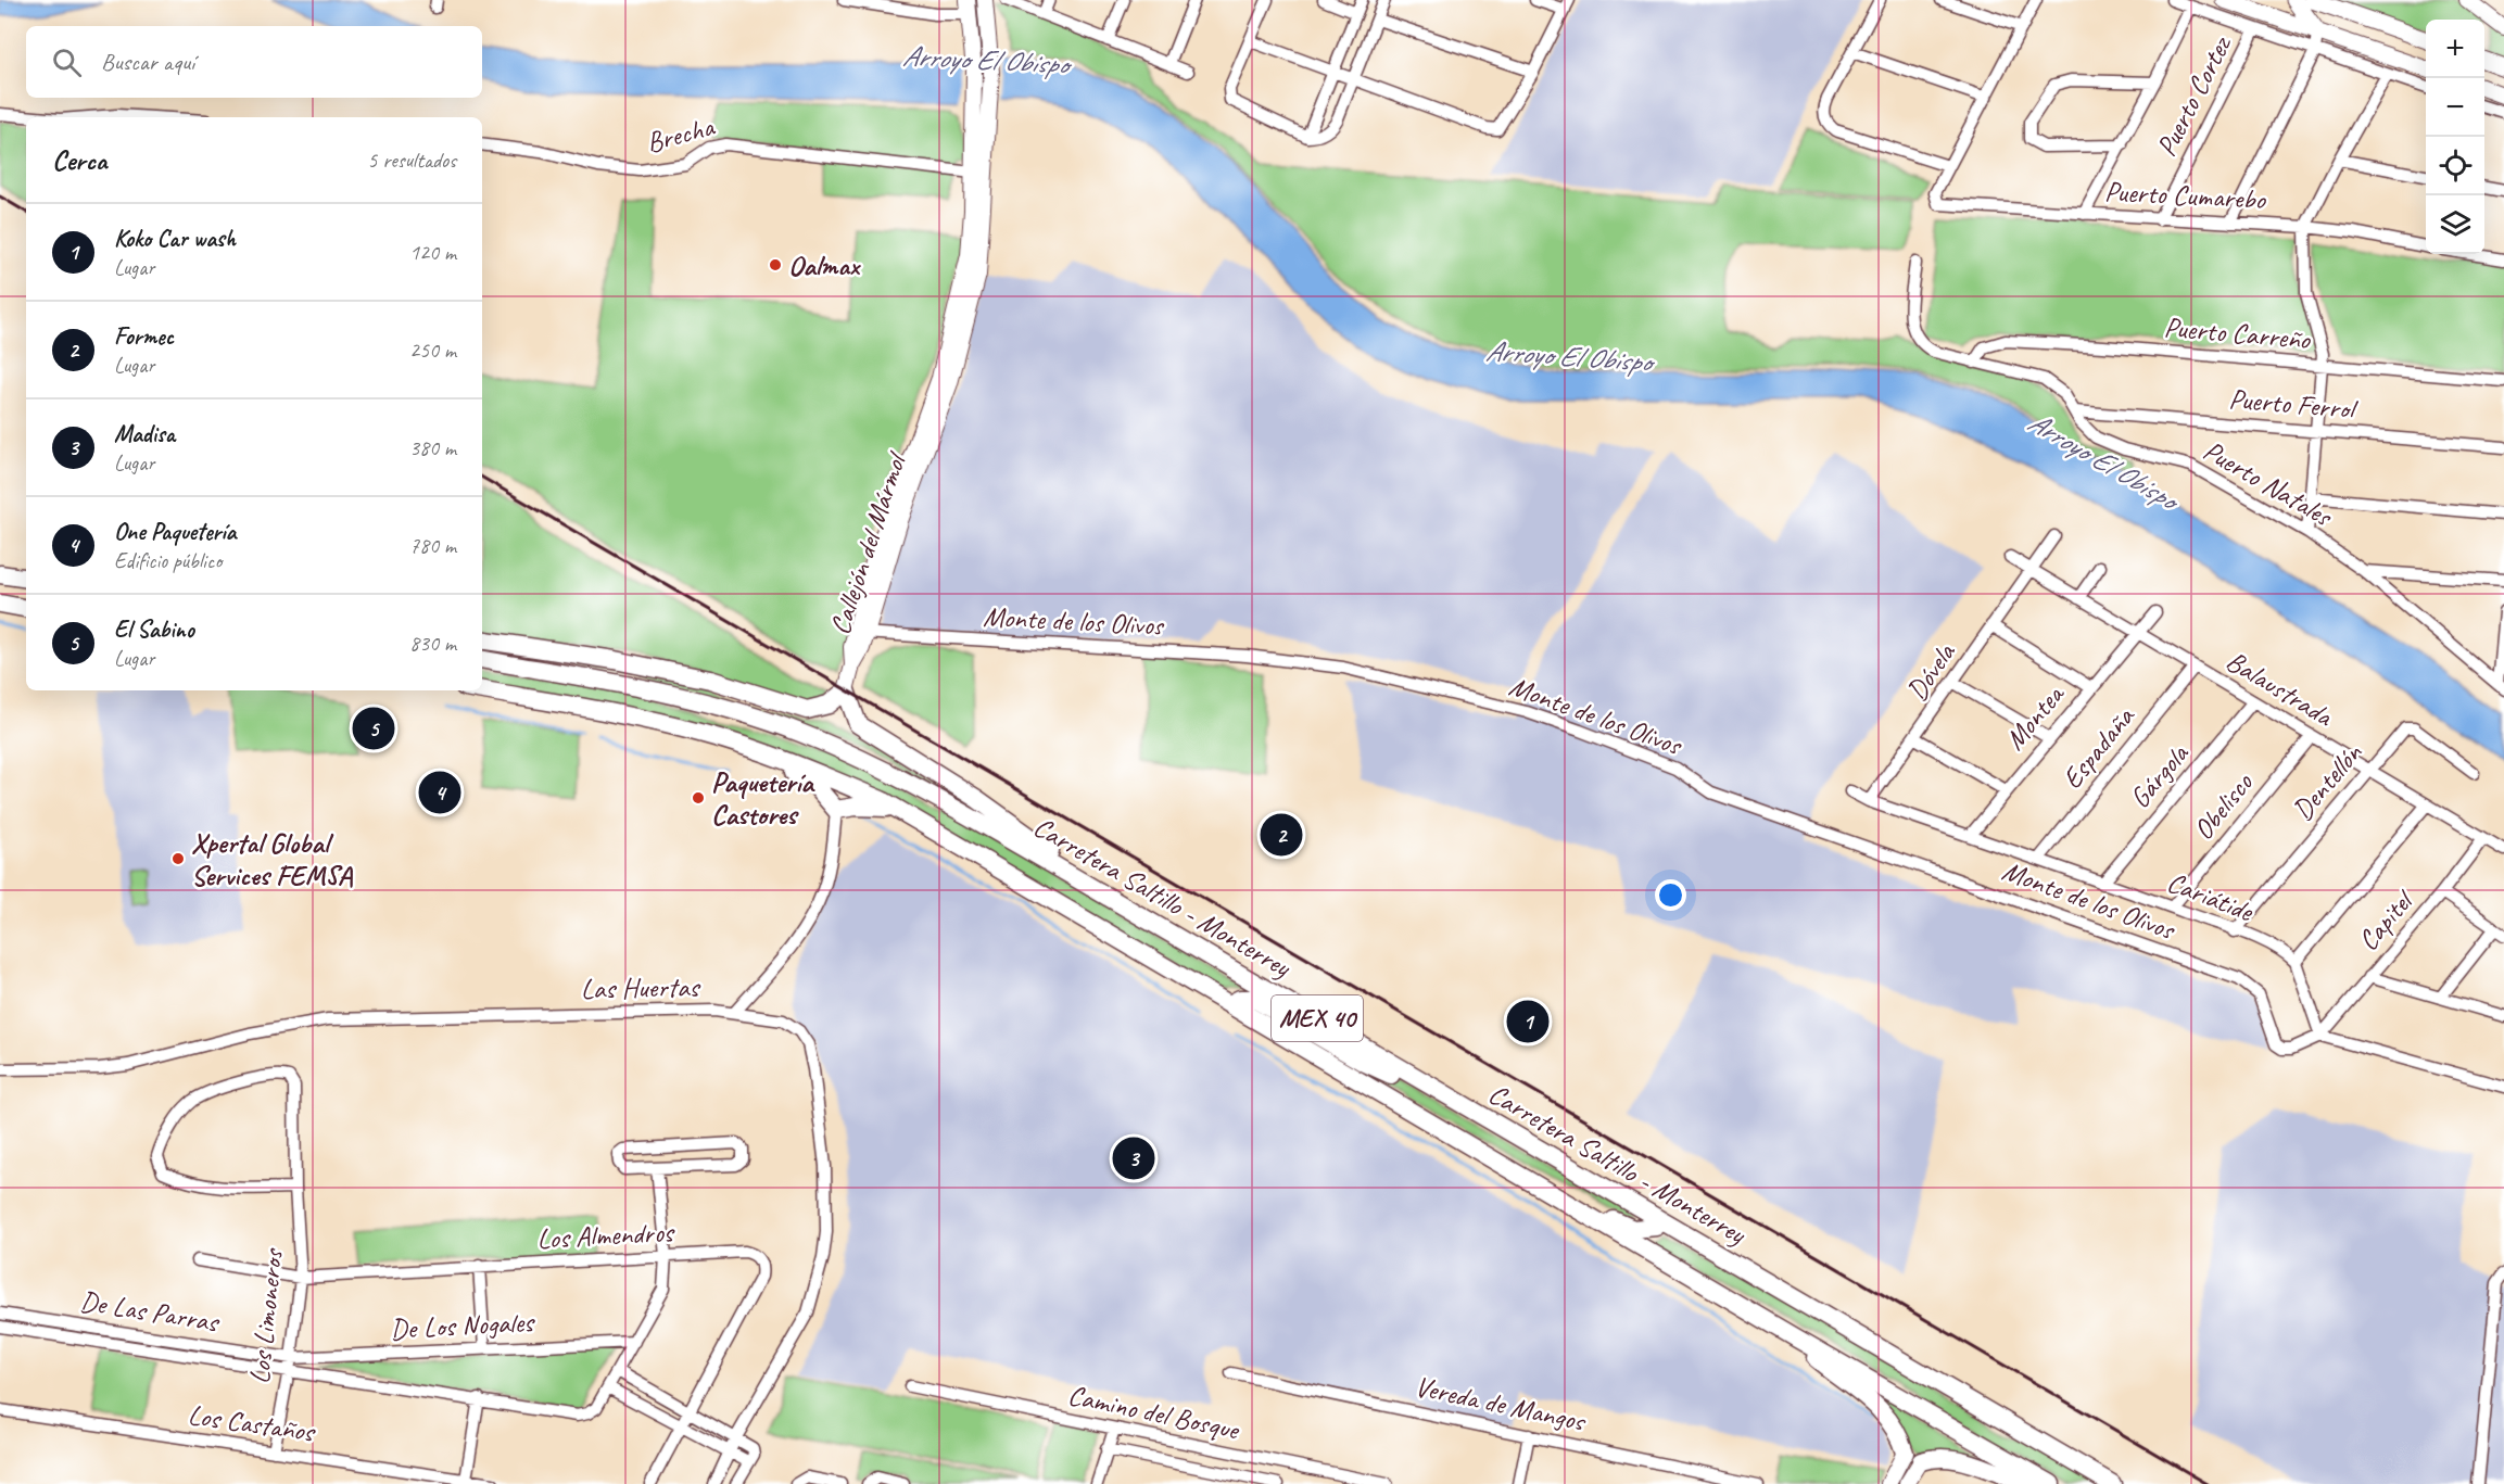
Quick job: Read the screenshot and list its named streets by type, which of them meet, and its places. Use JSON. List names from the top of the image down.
{
  "streets": {
    "main road": ["Carretera Saltillo - Monterrey", "MEX 40"],
    "street": [
      "Puerto Cortez",
      "Brecha",
      "Puerto Cumarebo",
      "Puerto Carreño",
      "Puerto Ferrol",
      "Puerto Natales",
      "Callejón del Mármol",
      "Monte de los Olivos",
      "Dóvela",
      "Balaustrada",
      "Montea",
      "Espadaña",
      "Gárgola",
      "Dentellón",
      "Obelisco",
      "Cariátide",
      "Capitel",
      "Las Huertas",
      "Los Almendros",
      "De Las Parras",
      "Los Limoneros",
      "De Los Nogales",
      "Vereda de Mangos",
      "Camino del Bosque",
      "Los Castaños"
    ]
  },
  "crossings": [
    ["Puerto Cortez", "Puerto Cumarebo"],
    ["Brecha", "Callejón del Mármol"],
    ["Puerto Carreño", "Puerto Natales"],
    ["Puerto Ferrol", "Puerto Natales"],
    ["Callejón del Mármol", "Monte de los Olivos"],
    ["Monte de los Olivos", "Capitel"],
    ["Dóvela", "Balaustrada"],
    ["Dóvela", "Cariátide"],
    ["Balaustrada", "Montea"],
    ["Balaustrada", "Espadaña"],
    ["Balaustrada", "Gárgola"],
    ["Balaustrada", "Dentellón"],
    ["Balaustrada", "Obelisco"],
    ["Balaustrada", "Capitel"],
    ["Montea", "Cariátide"],
    ["Espadaña", "Cariátide"],
    ["Gárgola", "Cariátide"],
    ["Dentellón", "Cariátide"],
    ["Obelisco", "Cariátide"],
    ["Los Almendros", "Los Limoneros"],
    ["De Las Parras", "Los Limoneros"],
    ["De Las Parras", "De Los Nogales"],
    ["Los Limoneros", "De Los Nogales"],
    ["Los Limoneros", "Los Castaños"]
  ],
  "water": ["Arroyo El Obispo"],
  "places": ["Oalmax", "Paquetería Castores", "Xpertal Global Services FEMSA"],
  "page": {
    "map_buttons": ["+", "−"],
    "search": "Buscar aquí",
    "heading": ["Cerca", "5 resultados"],
    "list": [
      {
        "mark": "1",
        "name": "Koko Car wash",
        "note": "Lugar",
        "value": "120 m"
      },
      {
        "mark": "2",
        "name": "Formec",
        "note": "Lugar",
        "value": "250 m"
      },
      {
        "mark": "3",
        "name": "Madisa",
        "note": "Lugar",
        "value": "380 m"
      },
      {
        "mark": "4",
        "name": "One Paquetería",
        "note": "Edificio público",
        "value": "780 m"
      },
      {
        "mark": "5",
        "name": "El Sabino",
        "note": "Lugar",
        "value": "830 m"
      }
    ],
    "pins": [
      "5",
      "4",
      "2",
      "1",
      "3"
    ]
  }
}
